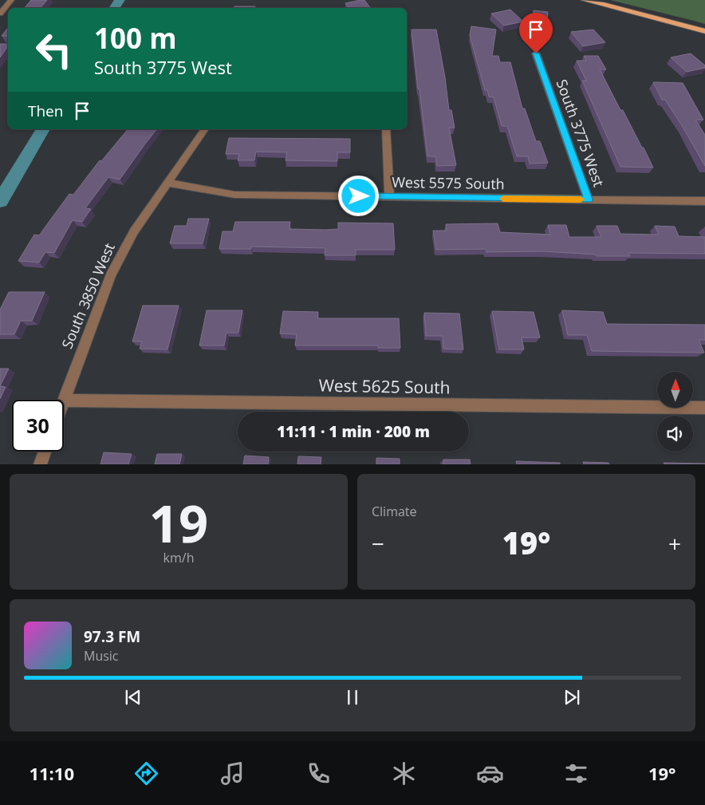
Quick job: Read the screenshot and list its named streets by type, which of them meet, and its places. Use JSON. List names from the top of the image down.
{
  "streets": {
    "street": [
      "South 3775 West",
      "West 5575 South",
      "South 3850 West",
      "West 5625 South"
    ]
  },
  "crossings": [
    ["South 3775 West", "West 5575 South"],
    ["West 5575 South", "South 3850 West"],
    ["South 3850 West", "West 5625 South"]
  ],
  "north": "top",
  "page": {
    "turn": ["100 m", "South 3775 West"],
    "then": "Then",
    "limit": "30",
    "trip": "11:11 · 1 min · 200 m",
    "tile": [
      ["19", "km/h"],
      "Climate"
    ],
    "heat": ["−", "19°", "+"],
    "song": ["97.3 FM", "Music"],
    "tabs": ["11:10", "19°"]
  }
}
